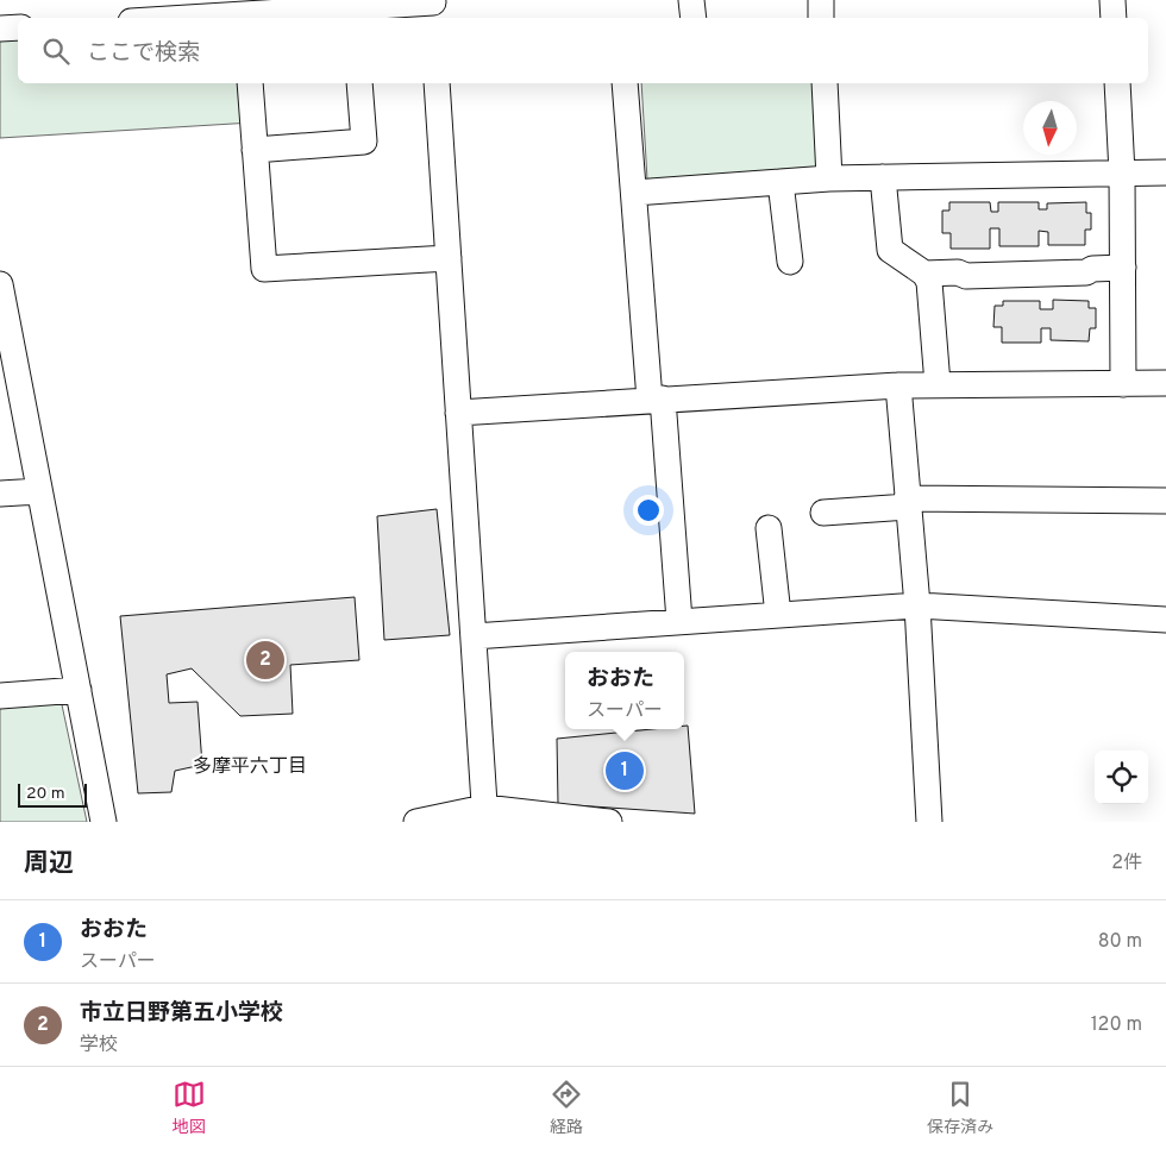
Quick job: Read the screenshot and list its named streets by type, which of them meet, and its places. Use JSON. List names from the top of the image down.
{
  "districts": ["多摩平六丁目"],
  "scale_bar": "20 m",
  "north": "bottom",
  "page": {
    "search": "ここで検索",
    "pins": ["2", "1"],
    "popup": ["おおた", "スーパー"],
    "scale": "20 m",
    "heading": ["周辺", "2件"],
    "list": [
      {
        "mark": "1",
        "name": "おおた",
        "note": "スーパー",
        "value": "80 m"
      },
      {
        "mark": "2",
        "name": "市立日野第五小学校",
        "note": "学校",
        "value": "120 m"
      }
    ],
    "nav": ["地図", "経路", "保存済み"]
  }
}
